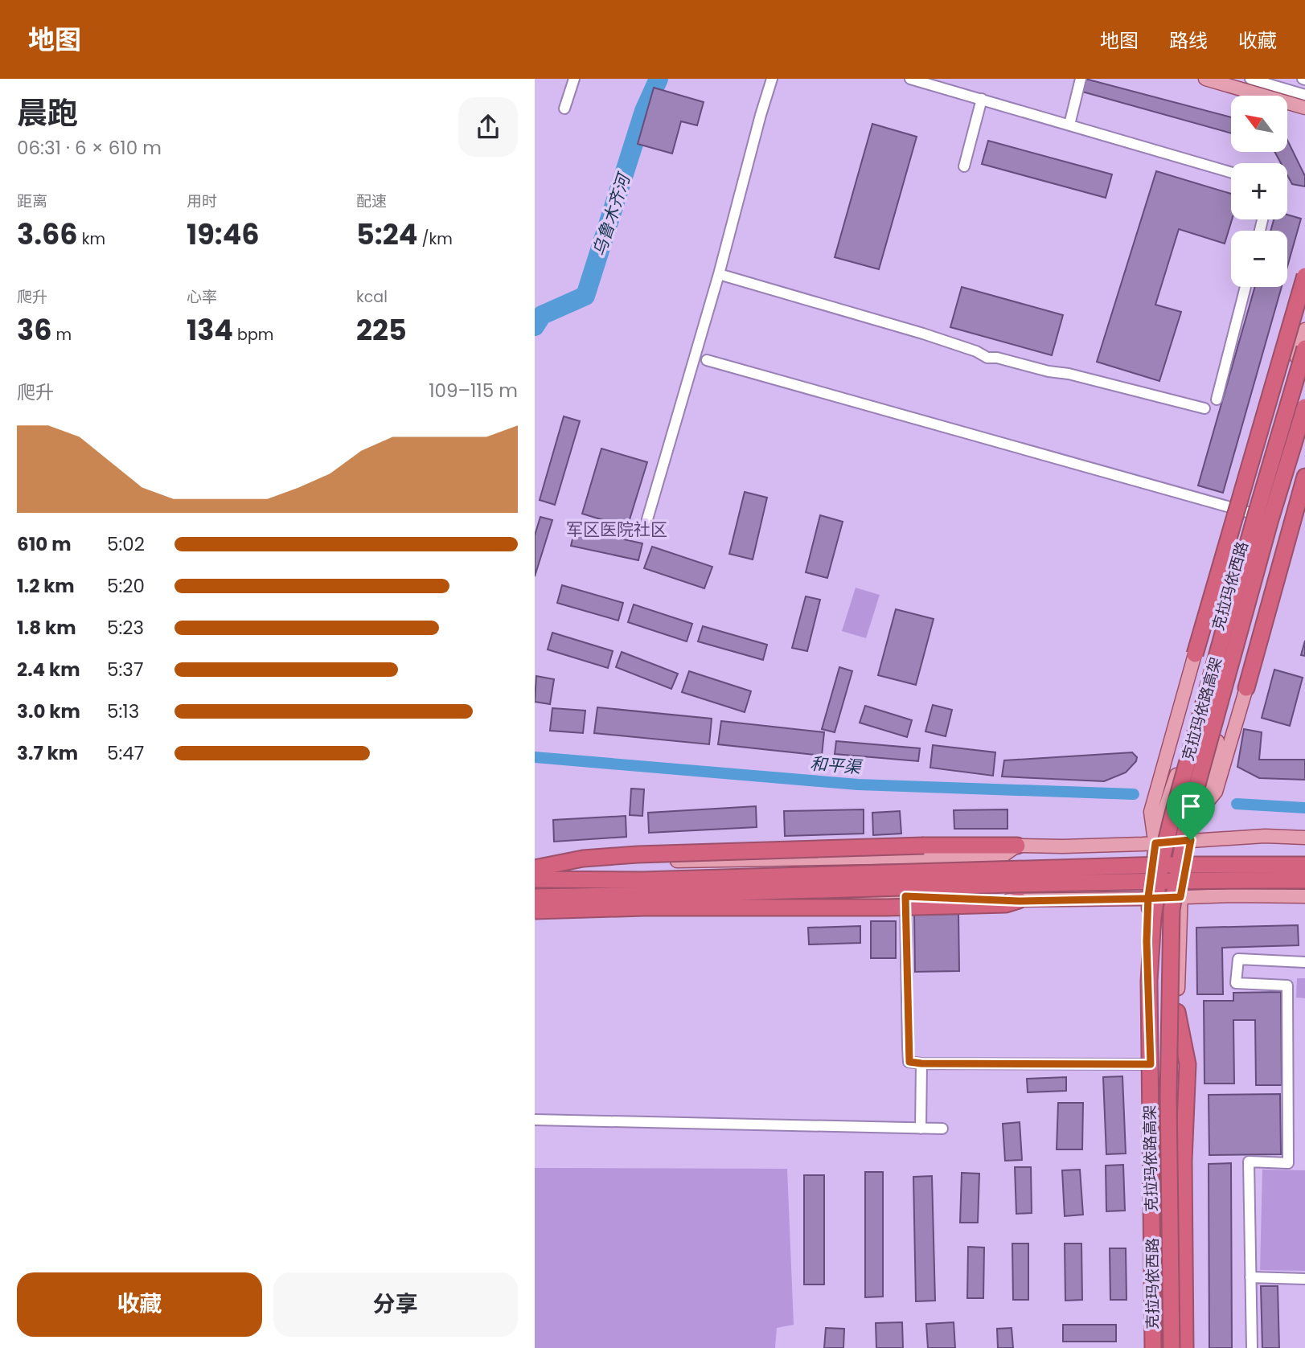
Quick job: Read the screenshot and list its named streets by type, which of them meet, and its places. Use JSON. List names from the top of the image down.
{
  "streets": {
    "highway": ["克拉玛依路高架"],
    "main road": ["克拉玛依西路"]
  },
  "crossings": [
    ["克拉玛依西路", "克拉玛依路高架"]
  ],
  "districts": ["军区医院社区"],
  "water": ["乌鲁木齐河", "和平渠"],
  "north": "top left",
  "page": {
    "header": "地图",
    "nav": ["地图", "路线", "收藏"],
    "heading": ["晨跑", "06:31 · 6 × 610 m"],
    "map_buttons": ["+", "−"],
    "stats": [
      ["距离", "3.66 km"],
      ["用时", "19:46"],
      ["配速", "5:24 /km"],
      ["爬升", "36 m"],
      ["心率", "134 bpm"],
      ["kcal", "225"]
    ],
    "chart": ["爬升", "109–115 m"],
    "list": [
      {
        "name": "610 m",
        "note": "5:02"
      },
      {
        "name": "1.2 km",
        "note": "5:20"
      },
      {
        "name": "1.8 km",
        "note": "5:23"
      },
      {
        "name": "2.4 km",
        "note": "5:37"
      },
      {
        "name": "3.0 km",
        "note": "5:13"
      },
      {
        "name": "3.7 km",
        "note": "5:47"
      }
    ],
    "buttons": ["收藏", "分享"]
  }
}
